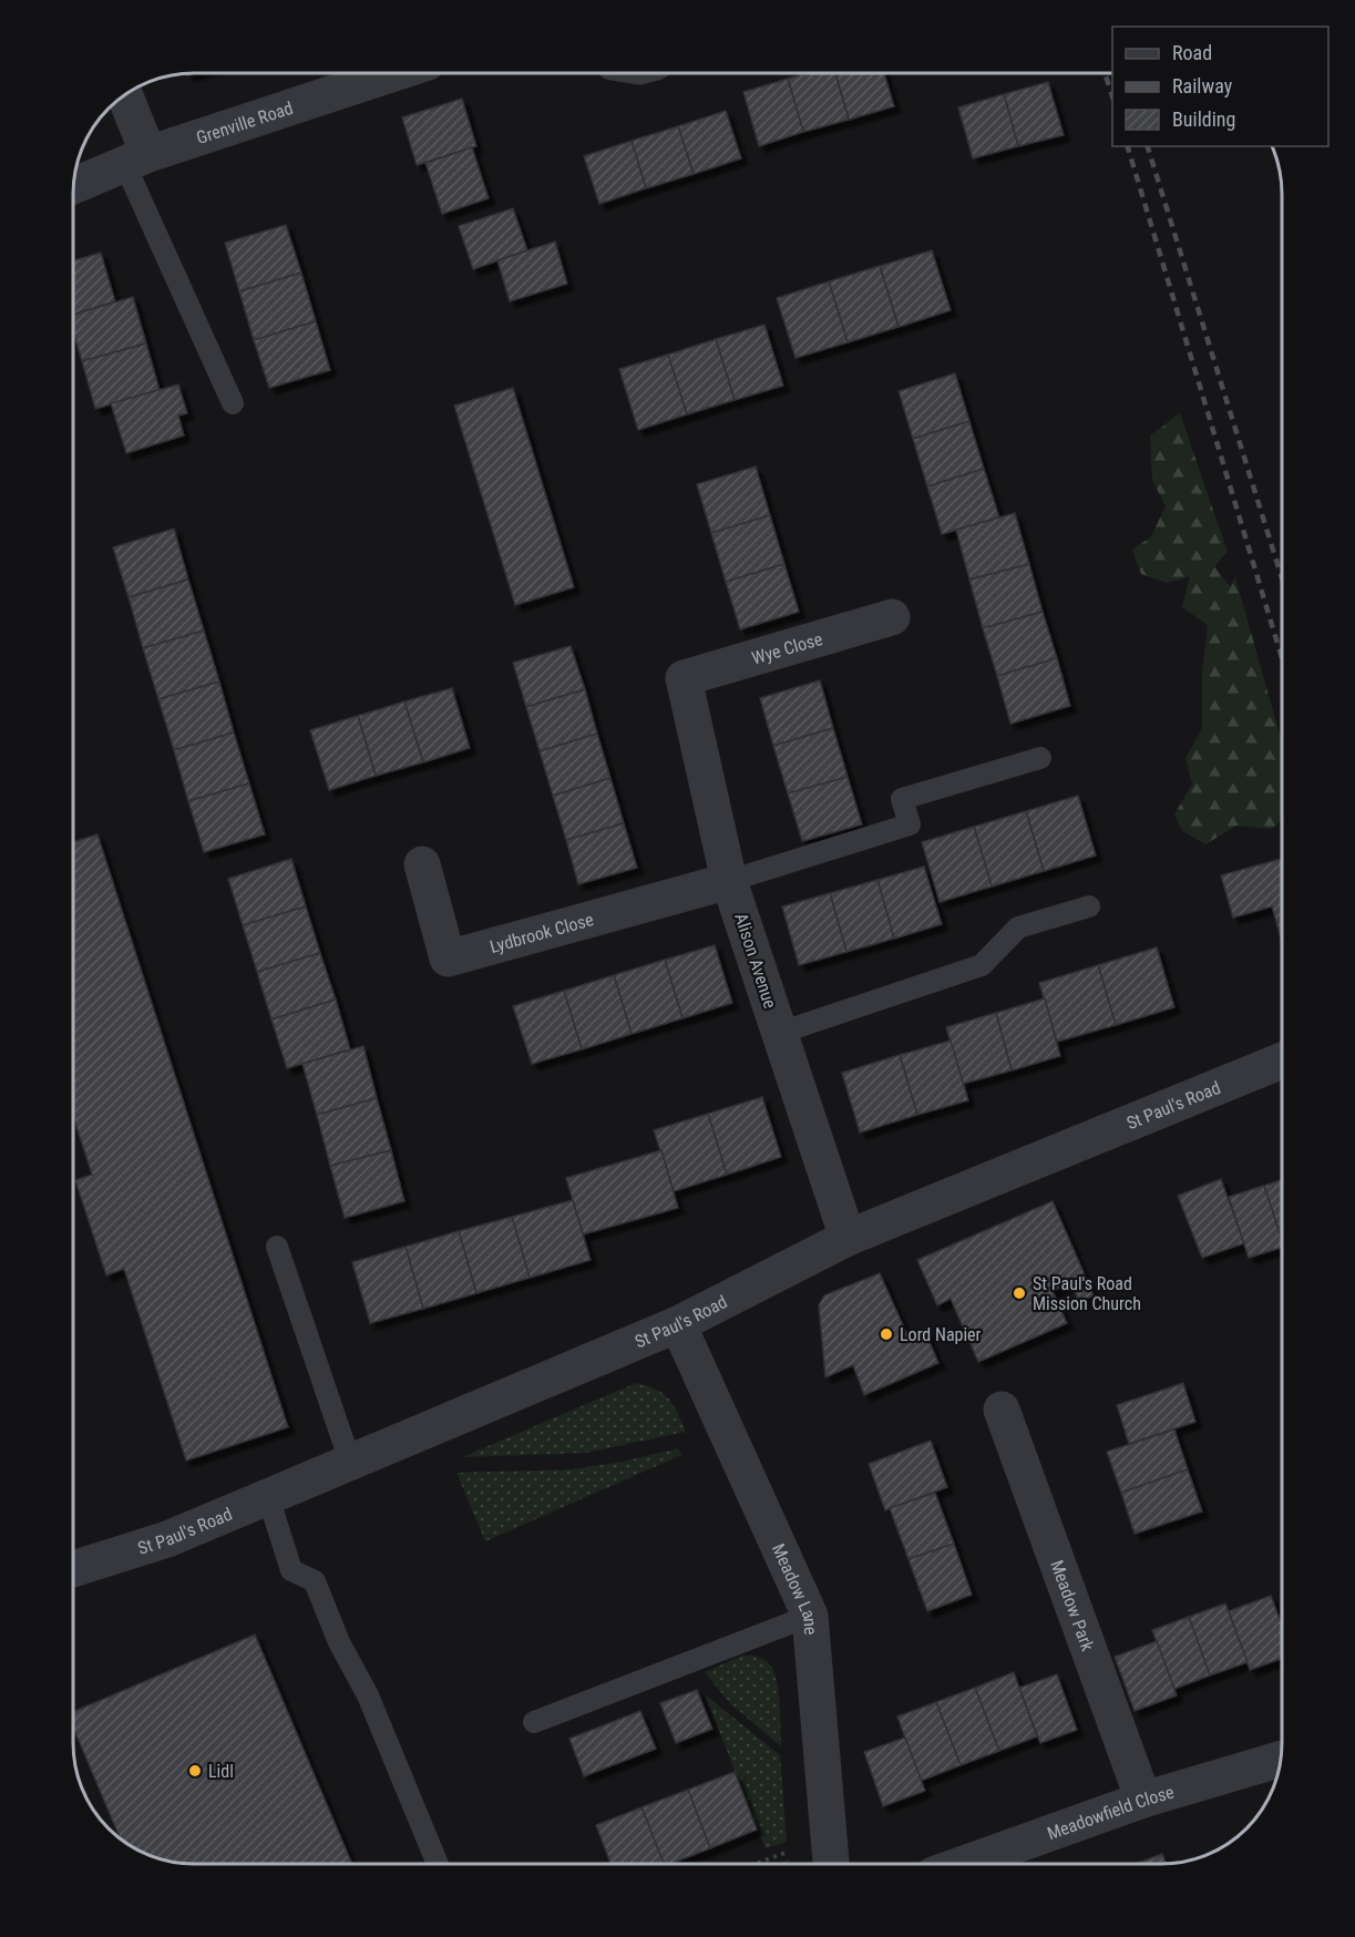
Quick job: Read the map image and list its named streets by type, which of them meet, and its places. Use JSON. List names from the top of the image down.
{
  "streets": {
    "street": [
      "Grenville Road",
      "Wye Close",
      "Lydbrook Close",
      "Alison Avenue",
      "St Paul's Road",
      "Meadow Lane",
      "Meadow Park",
      "Meadowfield Close"
    ]
  },
  "crossings": [
    ["Wye Close", "Alison Avenue"],
    ["Lydbrook Close", "Alison Avenue"],
    ["Alison Avenue", "St Paul's Road"],
    ["St Paul's Road", "Meadow Lane"],
    ["Meadow Park", "Meadowfield Close"]
  ],
  "places": ["St Paul's Road Mission Church", "Lord Napier", "Lidl"],
  "legend": ["Road", "Railway", "Building"]
}
